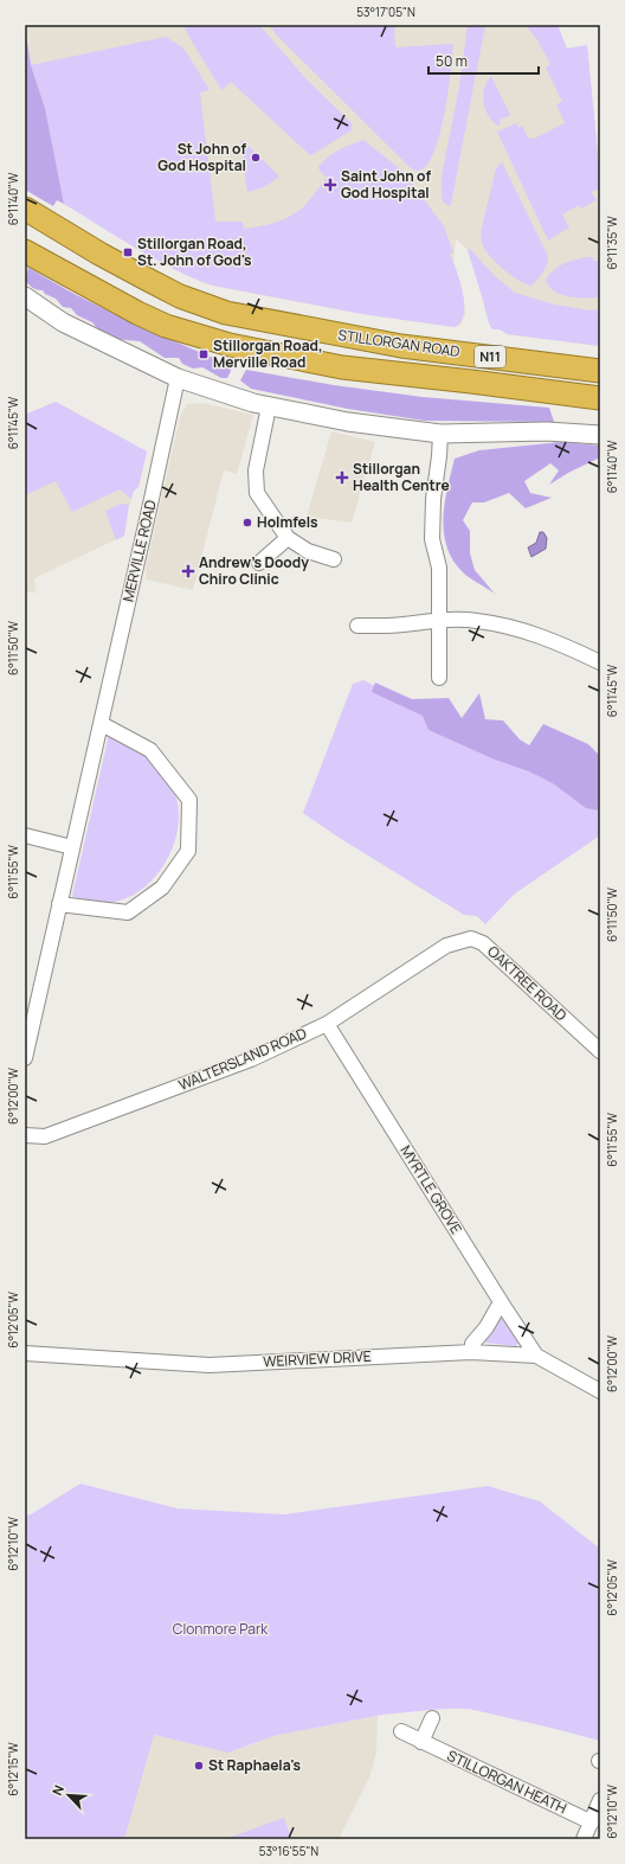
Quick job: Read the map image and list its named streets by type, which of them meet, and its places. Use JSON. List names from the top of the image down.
{
  "streets": {
    "highway": ["STILLORGAN ROAD", "N11"],
    "street": [
      "MERVILLE ROAD",
      "OAKTREE ROAD",
      "WALTERSLAND ROAD",
      "MYRTLE GROVE",
      "WEIRVIEW DRIVE",
      "STILLORGAN HEATH"
    ]
  },
  "crossings": [
    ["OAKTREE ROAD", "WALTERSLAND ROAD"],
    ["WALTERSLAND ROAD", "MYRTLE GROVE"],
    ["MYRTLE GROVE", "WEIRVIEW DRIVE"]
  ],
  "parks": ["Clonmore Park"],
  "places": {
    "other": ["St John of God Hospital", "Holmfels", "St Raphaela's"],
    "health": ["Saint John of God Hospital", "Stillorgan Health Centre", "Andrew's Doody Chiro Clinic"],
    "transit": ["Stillorgan Road, St. John of God's", "Stillorgan Road, Merville Road"]
  },
  "scale_bar": "50 m",
  "north": "top left",
  "coordinates": [
    "53°17'05\"N",
    "6°11'40\"W",
    "6°11'35\"W",
    "6°11'45\"W",
    "6°11'50\"W",
    "6°11'55\"W",
    "6°12'00\"W",
    "6°12'05\"W",
    "6°12'10\"W",
    "6°12'15\"W",
    "53°16'55\"N"
  ]
}
